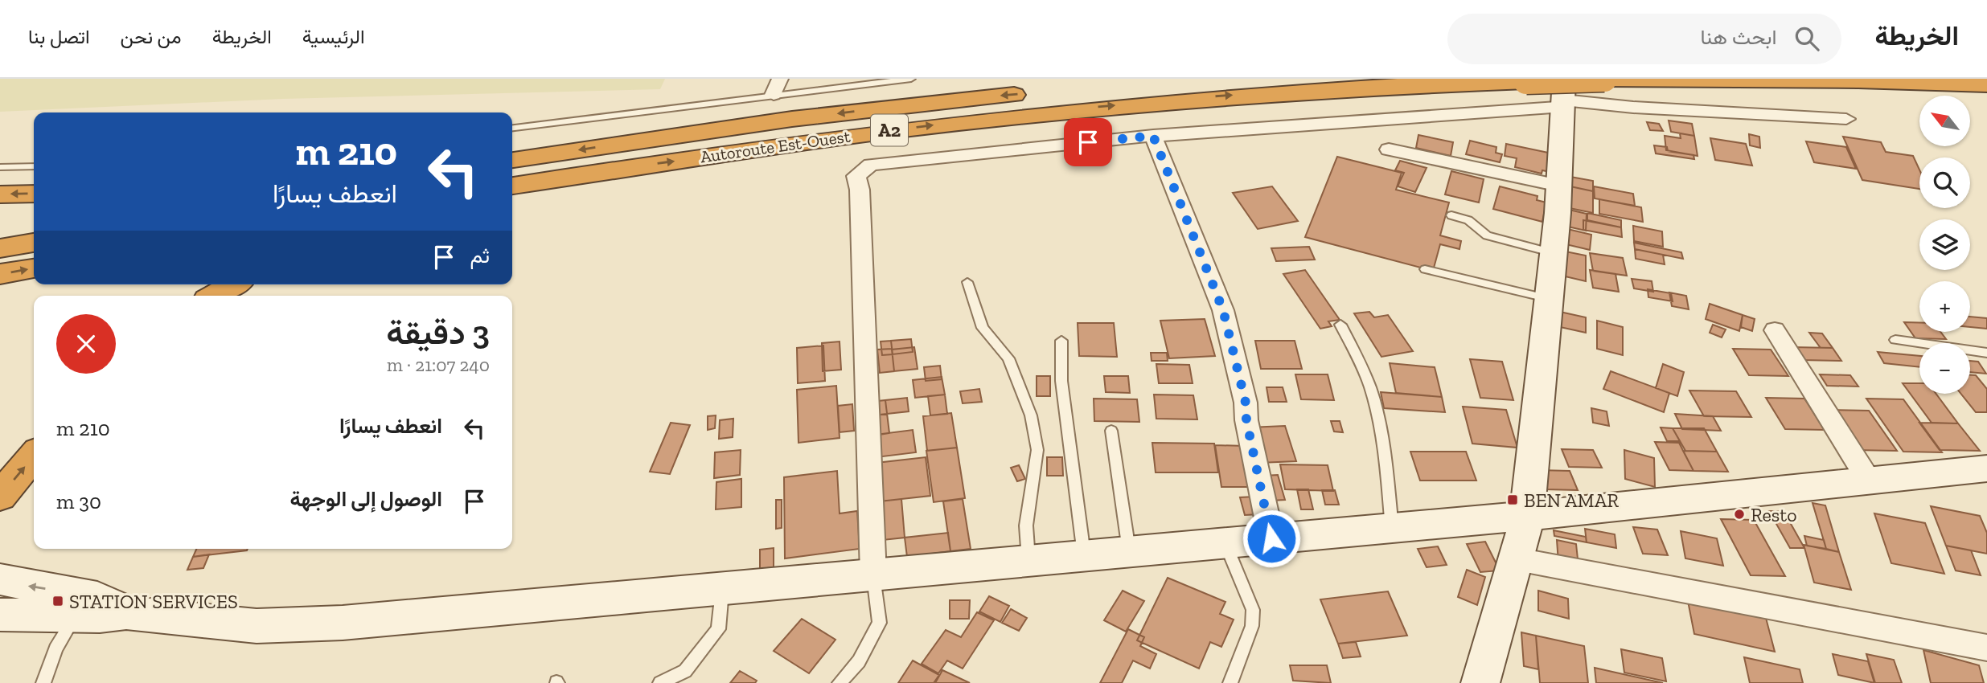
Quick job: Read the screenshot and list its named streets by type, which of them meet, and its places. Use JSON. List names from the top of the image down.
{
  "streets": {
    "highway": ["A2", "Autoroute Est-Ouest"]
  },
  "places": {
    "transit": ["BEN AMAR", "STATION SERVICES"],
    "other": ["Resto"]
  },
  "north": "top left",
  "page": {
    "header": "الخريطة",
    "search": "ابحث هنا",
    "nav": [
      "الرئيسية",
      "الخريطة",
      "من نحن",
      "اتصل بنا"
    ],
    "map_buttons": ["+", "−"],
    "turn": ["210 m", "انعطف يسارًا"],
    "then": "ثم",
    "heading": ["3 دقيقة", "240 m · 21:07"],
    "list": [
      {
        "name": "انعطف يسارًا",
        "value": "210 m"
      },
      {
        "name": "الوصول إلى الوجهة",
        "value": "30 m"
      }
    ]
  }
}
